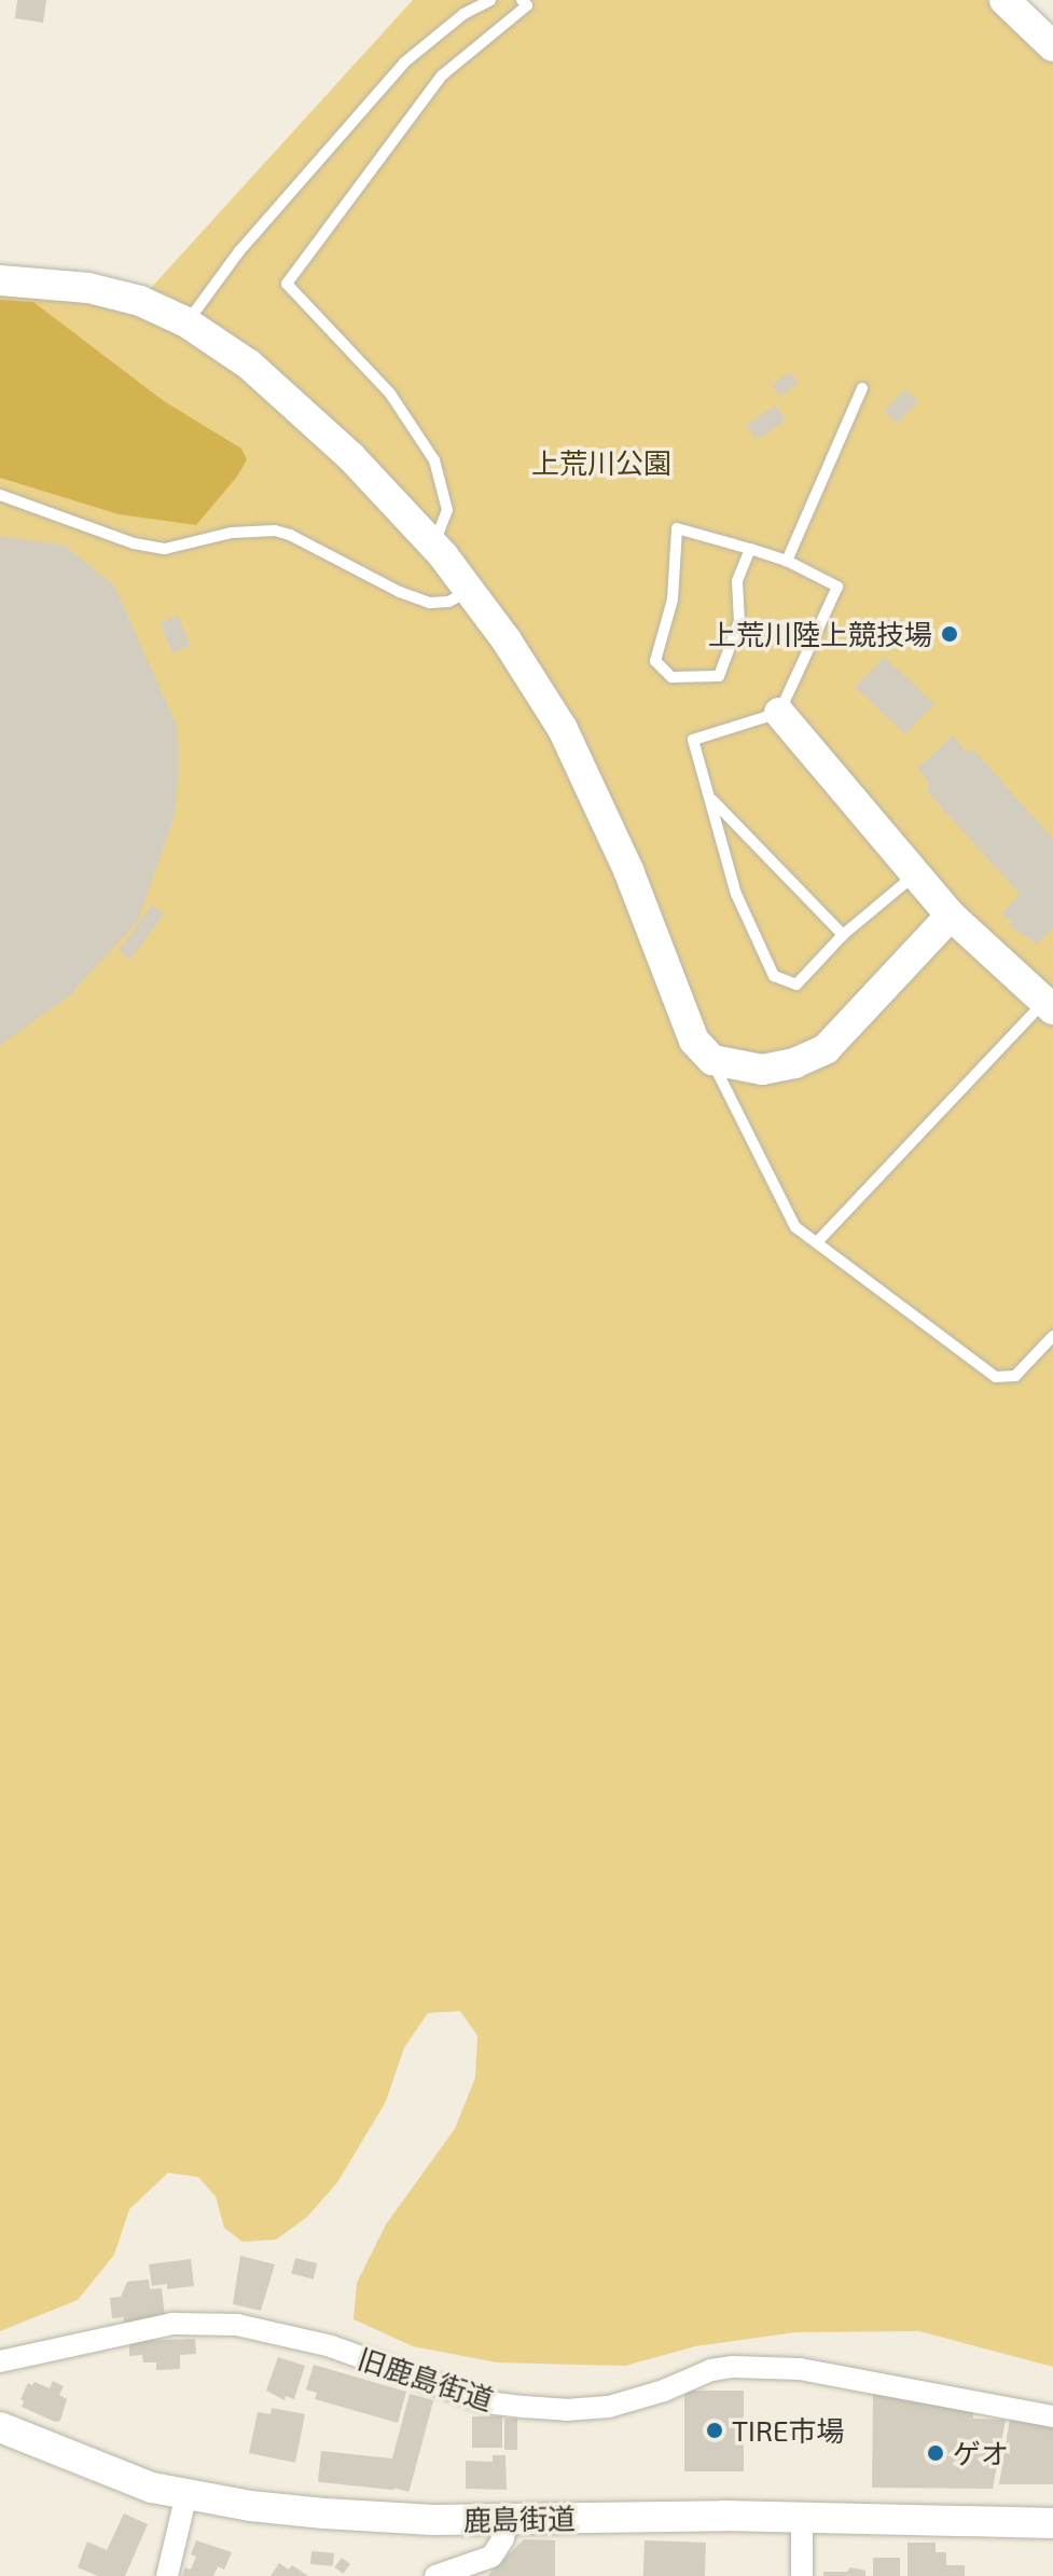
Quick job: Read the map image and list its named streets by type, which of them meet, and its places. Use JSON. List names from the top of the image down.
{
  "streets": {
    "street": ["旧鹿島街道", "鹿島街道"]
  },
  "parks": ["上荒川公園"],
  "places": ["上荒川陸上競技場", "TIRE市場", "ゲオ"]
}
